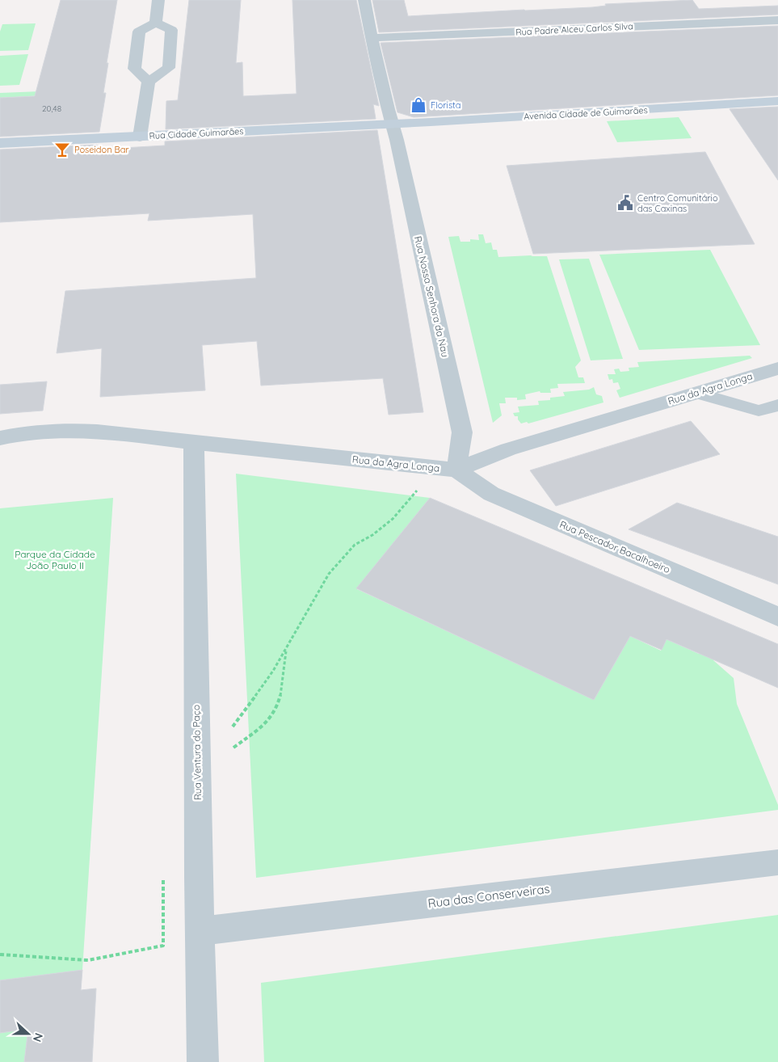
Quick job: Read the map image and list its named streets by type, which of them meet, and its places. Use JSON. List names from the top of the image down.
{
  "streets": {
    "street": [
      "Rua Padre Alceu Carlos Silva",
      "Avenida Cidade de Guimarães",
      "Rua Cidade Guimarães",
      "Rua Nossa Senhora da Nau",
      "Rua da Agra Longa",
      "Rua Pescador Bacalhoeiro",
      "Rua Ventura do Paço",
      "Rua das Conserveiras"
    ]
  },
  "crossings": [
    ["Rua Padre Alceu Carlos Silva", "Rua Nossa Senhora da Nau"],
    ["Avenida Cidade de Guimarães", "Rua Cidade Guimarães"],
    ["Avenida Cidade de Guimarães", "Rua Nossa Senhora da Nau"],
    ["Rua Cidade Guimarães", "Rua Nossa Senhora da Nau"],
    ["Rua Nossa Senhora da Nau", "Rua da Agra Longa"],
    ["Rua Nossa Senhora da Nau", "Rua Pescador Bacalhoeiro"],
    ["Rua da Agra Longa", "Rua Pescador Bacalhoeiro"],
    ["Rua da Agra Longa", "Rua Ventura do Paço"],
    ["Rua Ventura do Paço", "Rua das Conserveiras"]
  ],
  "parks": ["Parque da Cidade João Paulo II"],
  "places": {
    "shop": ["Florista"],
    "bar": ["Poseidon Bar"],
    "public building": ["Centro Comunitário das Caxinas"]
  },
  "house_numbers": ["20,48"],
  "north": "right"
}
